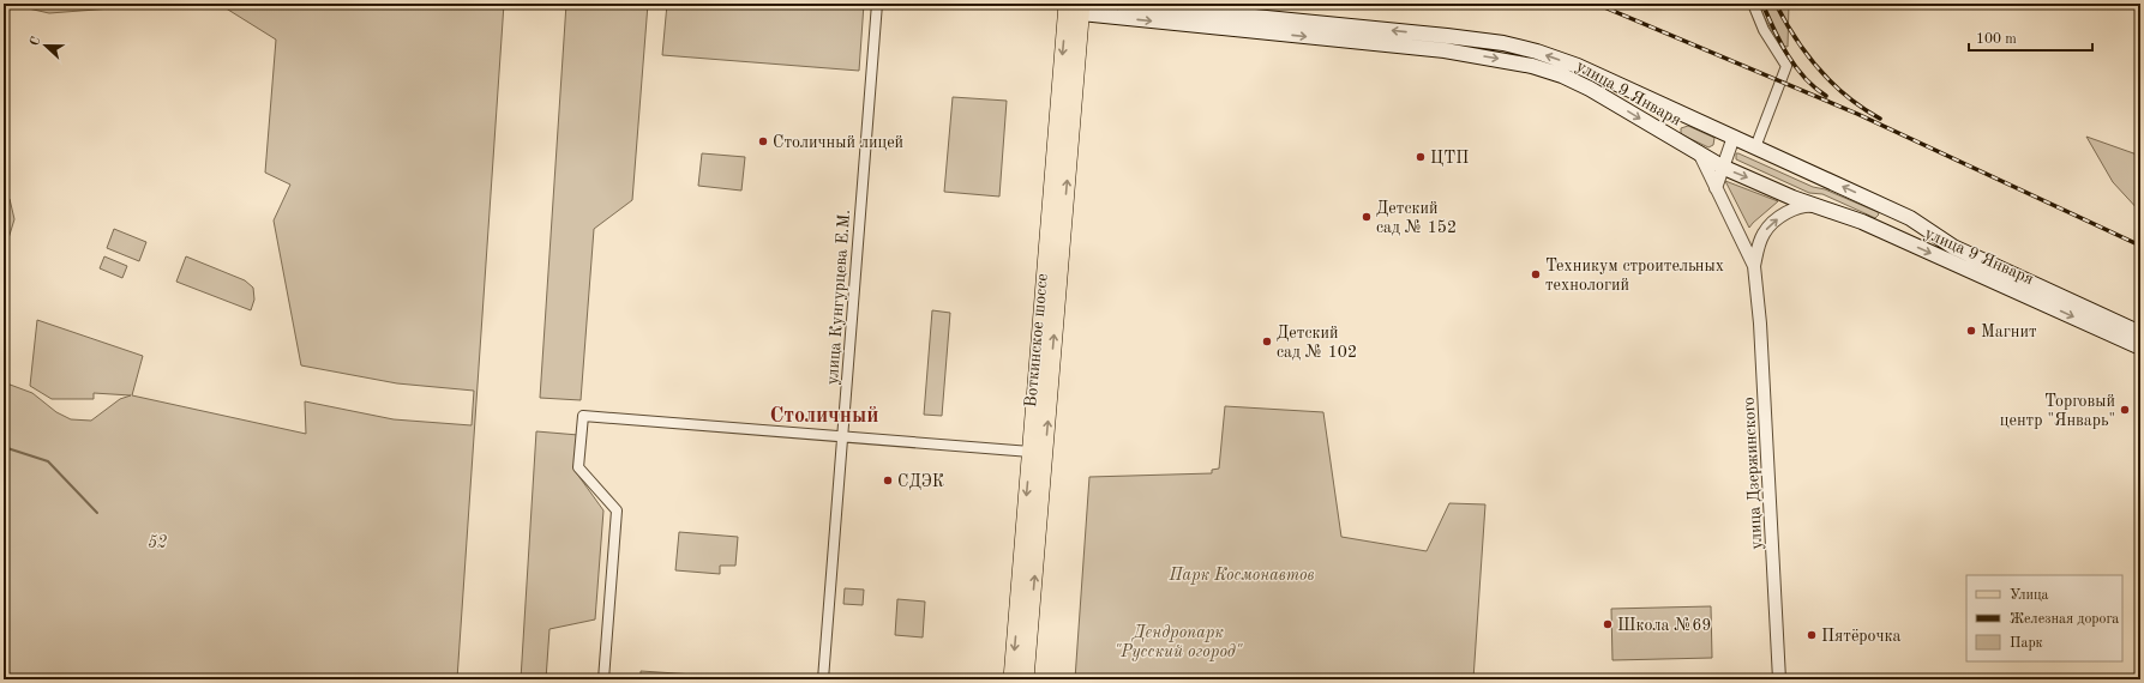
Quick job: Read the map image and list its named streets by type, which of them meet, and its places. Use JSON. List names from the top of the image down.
{
  "streets": {
    "main road": ["улица 9 Января", "Воткинское шоссе"],
    "street": ["улица Кунгурцева Е.М.", "улица Дзержинского"]
  },
  "crossings": [
    ["улица 9 Января", "Воткинское шоссе"],
    ["улица 9 Января", "улица Дзержинского"]
  ],
  "districts": ["Столичный"],
  "parks": ["52", "Парк Космонавтов", "Дендропарк \"Русский огород\""],
  "places": [
    "Столичный лицей",
    "ЦТП",
    "Детский сад № 152",
    "Техникум строительных технологий",
    "Магнит",
    "Детский сад № 102",
    "Торговый центр \"Январь\"",
    "СДЭК",
    "Школа №69",
    "Пятёрочка"
  ],
  "legend": ["Улица", "Железная дорога", "Парк"],
  "scale_bar": "100 m",
  "north": "left"
}
